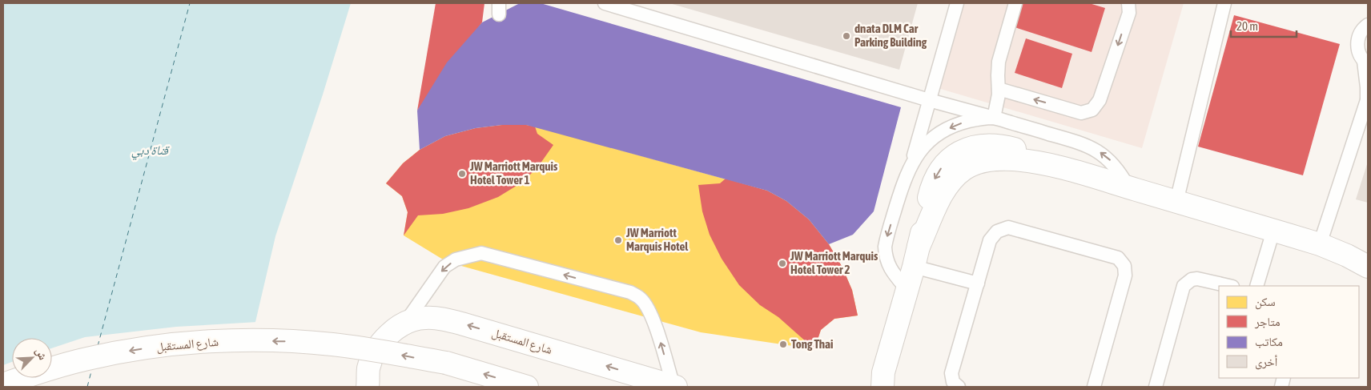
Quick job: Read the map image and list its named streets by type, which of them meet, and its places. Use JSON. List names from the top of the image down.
{
  "streets": {
    "street": ["شارع المستقبل"]
  },
  "one_way": ["شارع المستقبل"],
  "water": ["قناة دبي"],
  "places": [
    "dnata DLM Car Parking Building",
    "JW Marriott Marquis Hotel Tower 1",
    "JW Marriott Marquis Hotel",
    "JW Marriott Marquis Hotel Tower 2",
    "Tong Thai"
  ],
  "legend": [
    "سكن",
    "متاجر",
    "مكاتب",
    "أخرى"
  ],
  "scale_bar": "20 m",
  "north": "top right"
}
